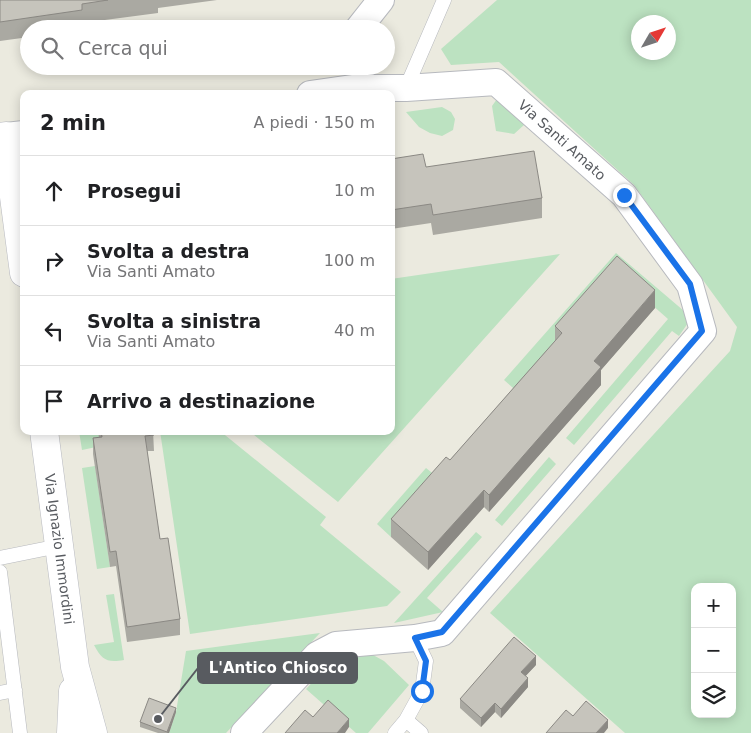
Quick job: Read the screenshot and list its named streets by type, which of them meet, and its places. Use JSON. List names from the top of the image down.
{
  "streets": {
    "street": ["Via Santi Amato", "Via Ignazio Immordini"]
  },
  "places": ["L'Antico Chiosco"],
  "north": "top right",
  "page": {
    "search": "Cerca qui",
    "heading": ["2 min", "A piedi · 150 m"],
    "list": [
      ["Prosegui", "10 m"],
      ["Svolta a destra", "Via Santi Amato", "100 m"],
      ["Svolta a sinistra", "Via Santi Amato", "40 m"],
      "Arrivo a destinazione"
    ],
    "map_buttons": ["+", "−"]
  }
}
